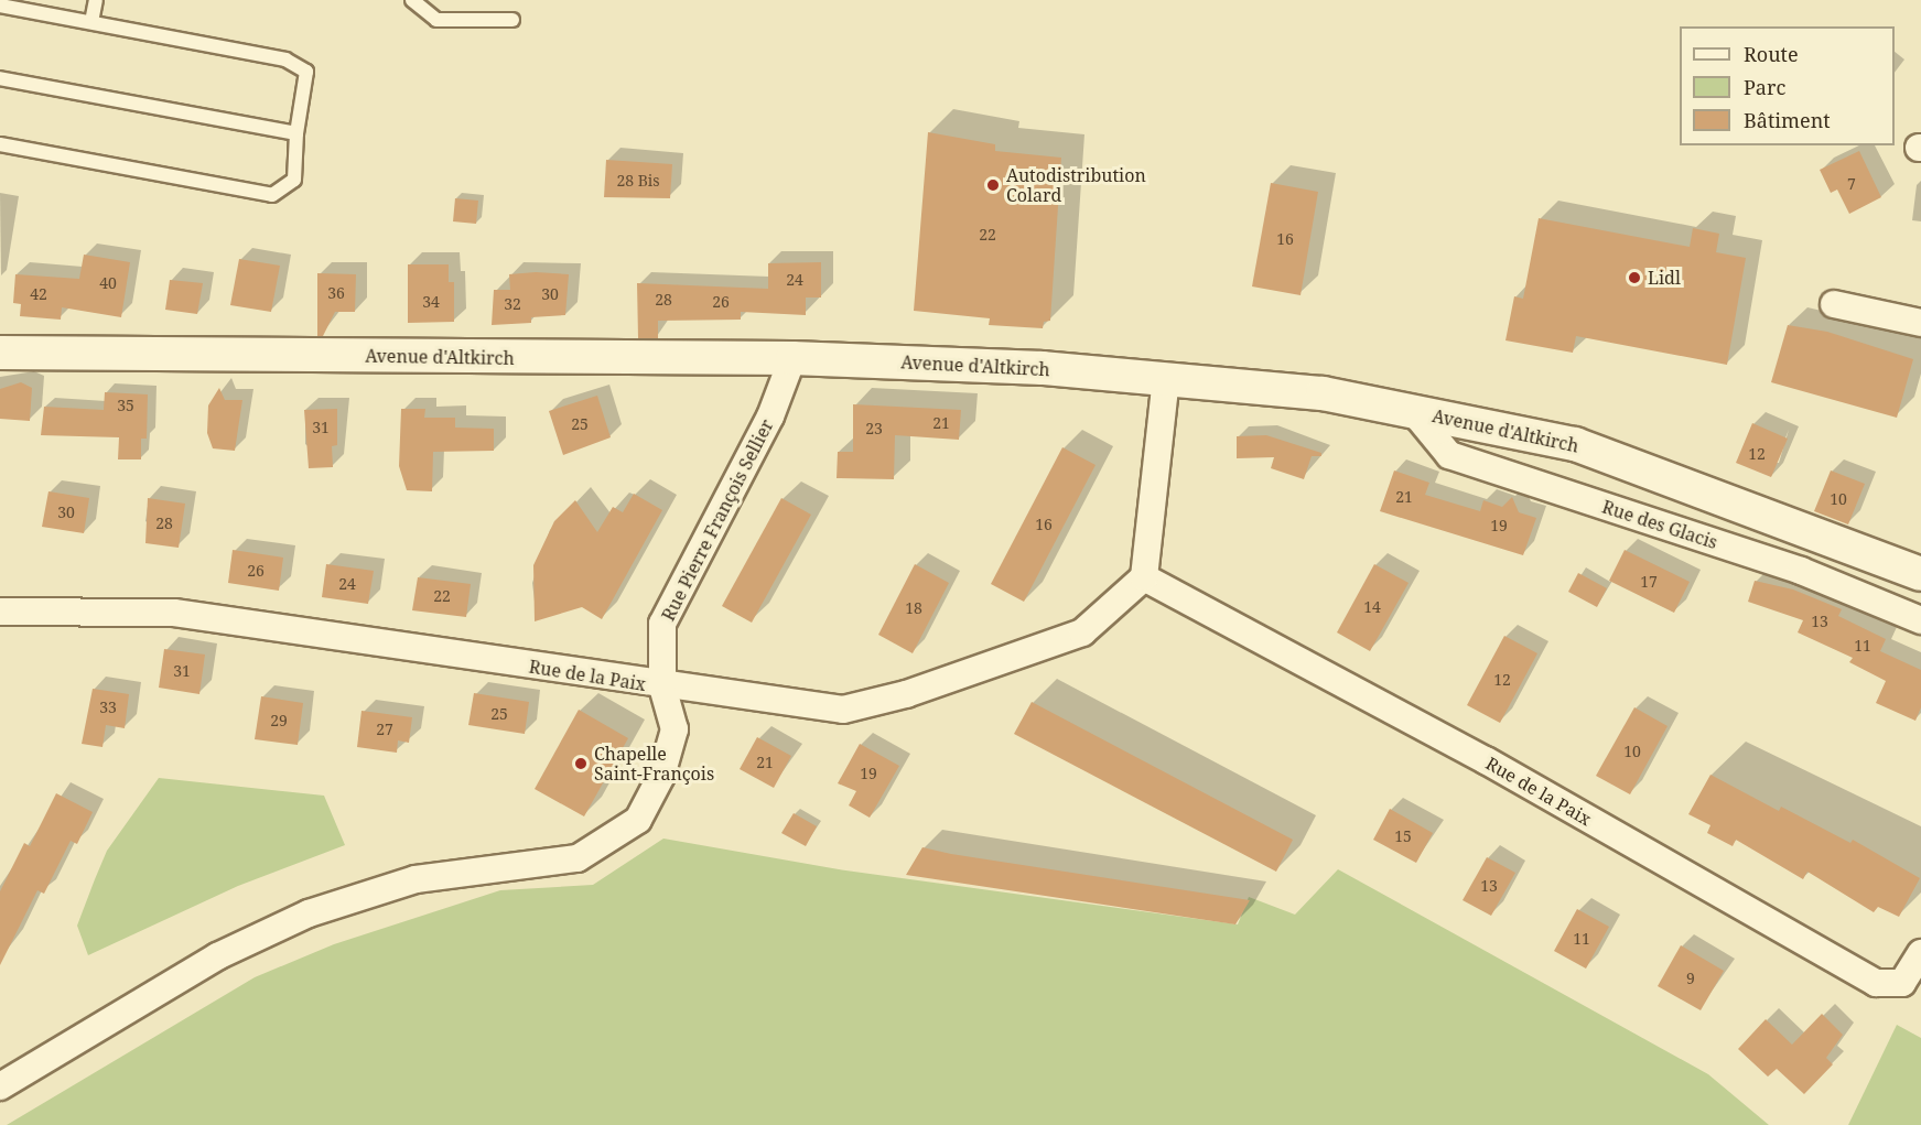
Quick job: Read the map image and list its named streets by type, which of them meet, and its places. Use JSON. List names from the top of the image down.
{
  "streets": {
    "street": [
      "Avenue d'Altkirch",
      "Rue Pierre François Sellier",
      "Rue des Glacis",
      "Rue de la Paix"
    ]
  },
  "crossings": [
    ["Avenue d'Altkirch", "Rue Pierre François Sellier"],
    ["Avenue d'Altkirch", "Rue des Glacis"],
    ["Rue Pierre François Sellier", "Rue de la Paix"]
  ],
  "places": ["Autodistribution Colard", "Lidl", "Chapelle Saint-François"],
  "house_numbers": [
    "28 Bis",
    "7",
    "22",
    "16",
    "24",
    "40",
    "36",
    "42",
    "30",
    "28",
    "34",
    "26",
    "32",
    "35",
    "21",
    "25",
    "31",
    "23",
    "12",
    "21",
    "10",
    "30",
    "28",
    "16",
    "19",
    "26",
    "17",
    "24",
    "22",
    "14",
    "18",
    "13",
    "11",
    "31",
    "12",
    "33",
    "25",
    "29",
    "27",
    "10",
    "21",
    "19",
    "15",
    "13",
    "11",
    "9"
  ],
  "legend": ["Route", "Parc", "Bâtiment"]
}
